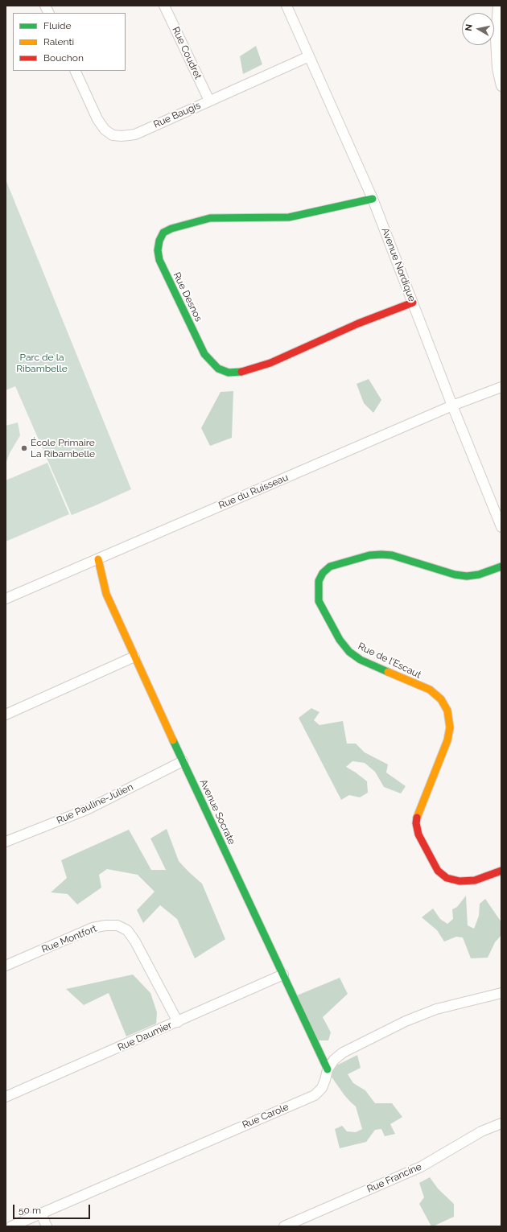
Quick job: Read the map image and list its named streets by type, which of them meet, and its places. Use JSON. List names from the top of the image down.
{
  "streets": {
    "street": [
      "Rue Coudret",
      "Rue Baugis",
      "Avenue Nordique",
      "Rue Desnos",
      "Rue du Ruisseau",
      "Rue de l'Escaut",
      "Rue Pauline-Julien",
      "Avenue Socrate",
      "Rue Montfort",
      "Rue Daumier",
      "Rue Carole",
      "Rue Francine"
    ]
  },
  "crossings": [
    ["Rue Coudret", "Rue Baugis"],
    ["Rue Baugis", "Avenue Nordique"],
    ["Avenue Nordique", "Rue Desnos"],
    ["Avenue Nordique", "Rue du Ruisseau"],
    ["Rue du Ruisseau", "Avenue Socrate"],
    ["Rue Pauline-Julien", "Avenue Socrate"],
    ["Avenue Socrate", "Rue Daumier"],
    ["Avenue Socrate", "Rue Carole"],
    ["Rue Montfort", "Rue Daumier"]
  ],
  "parks": ["Parc de la Ribambelle"],
  "places": ["École Primaire La Ribambelle"],
  "legend": ["Fluide", "Ralenti", "Bouchon"],
  "scale_bar": "50 m",
  "north": "left"
}
